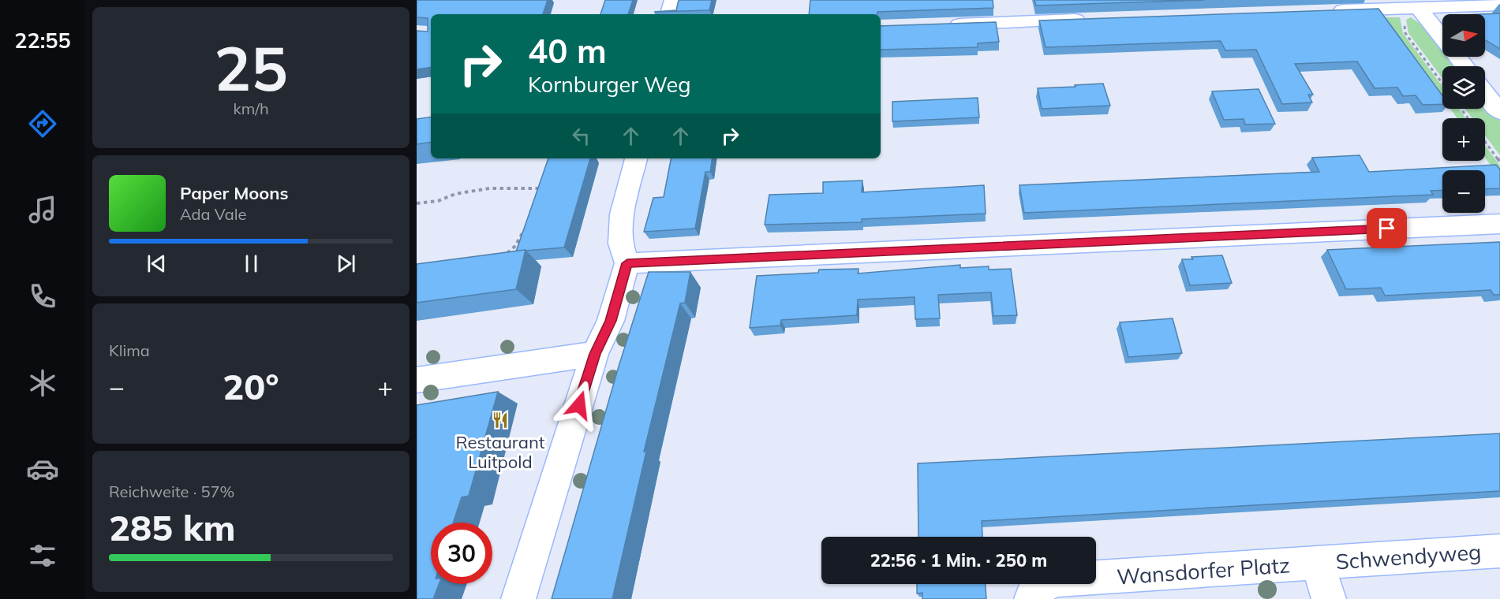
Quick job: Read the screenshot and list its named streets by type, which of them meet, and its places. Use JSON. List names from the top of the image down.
{
  "streets": {
    "street": ["Schwendyweg", "Wansdorfer Platz"]
  },
  "crossings": [
    ["Schwendyweg", "Wansdorfer Platz"]
  ],
  "places": {
    "restaurant": ["Restaurant Luitpold"]
  },
  "north": "right",
  "page": {
    "tabs": "22:55",
    "tile": [
      ["25", "km/h"],
      "Klima",
      ["Reichweite · 57%", "285 km"]
    ],
    "map_buttons": ["+", "−"],
    "turn": ["40 m", "Kornburger Weg"],
    "song": ["Paper Moons", "Ada Vale"],
    "heat": ["−", "20°", "+"],
    "limit": "30",
    "trip": "22:56 · 1 Min. · 250 m"
  }
}
